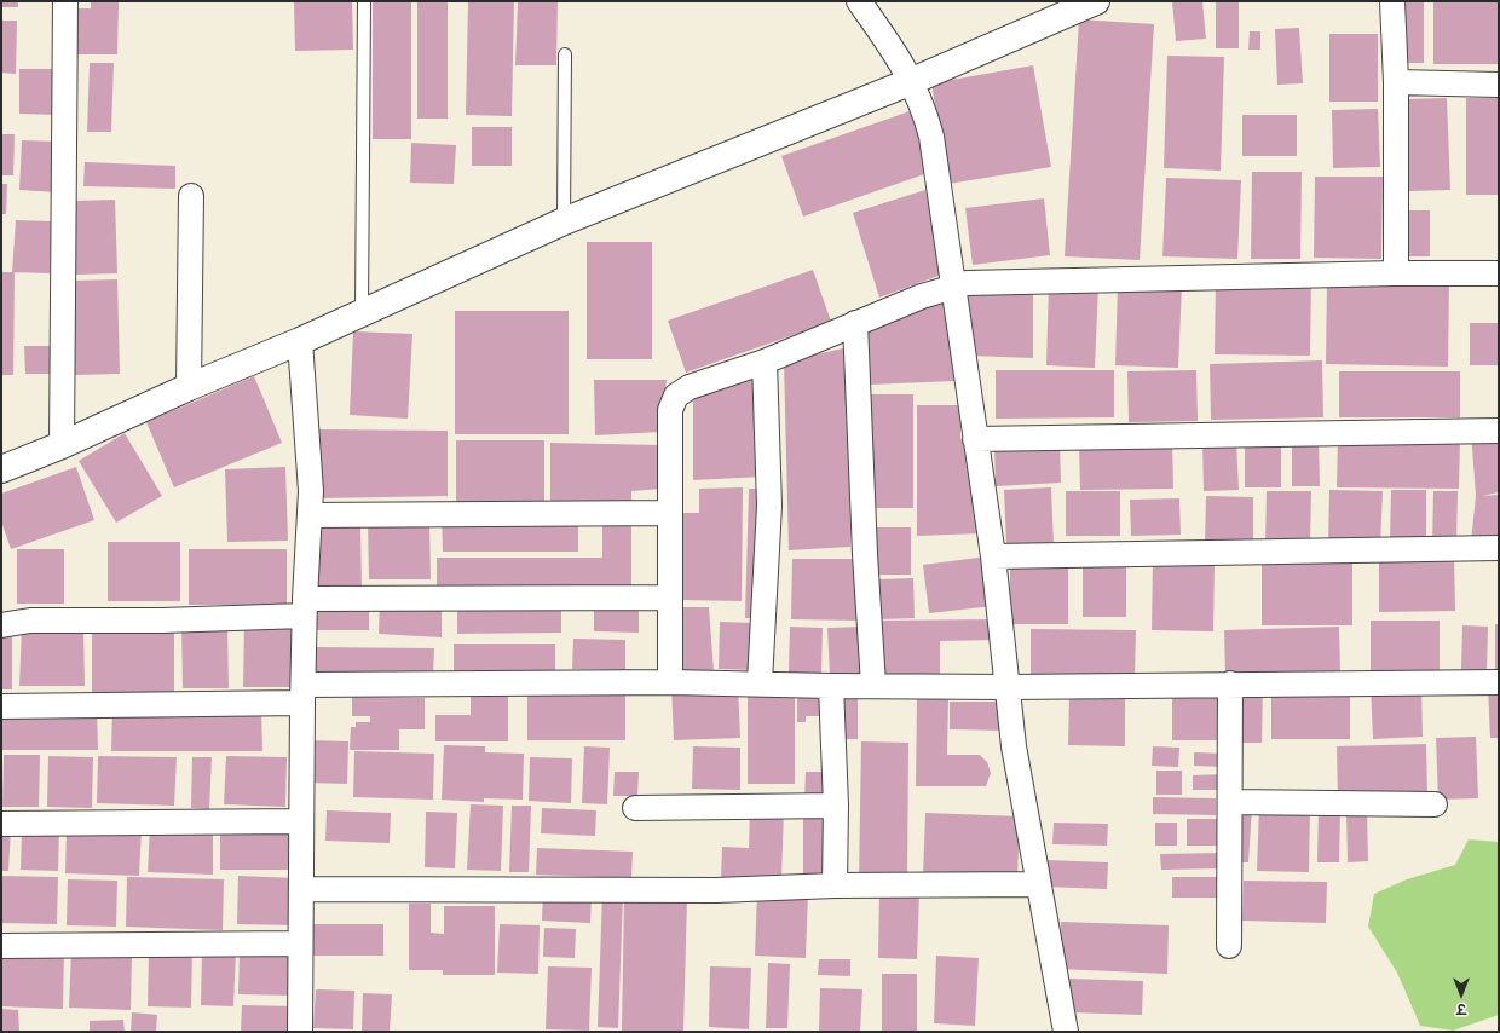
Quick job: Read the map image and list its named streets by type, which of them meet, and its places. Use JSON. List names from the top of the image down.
{
  "north": "bottom"
}
